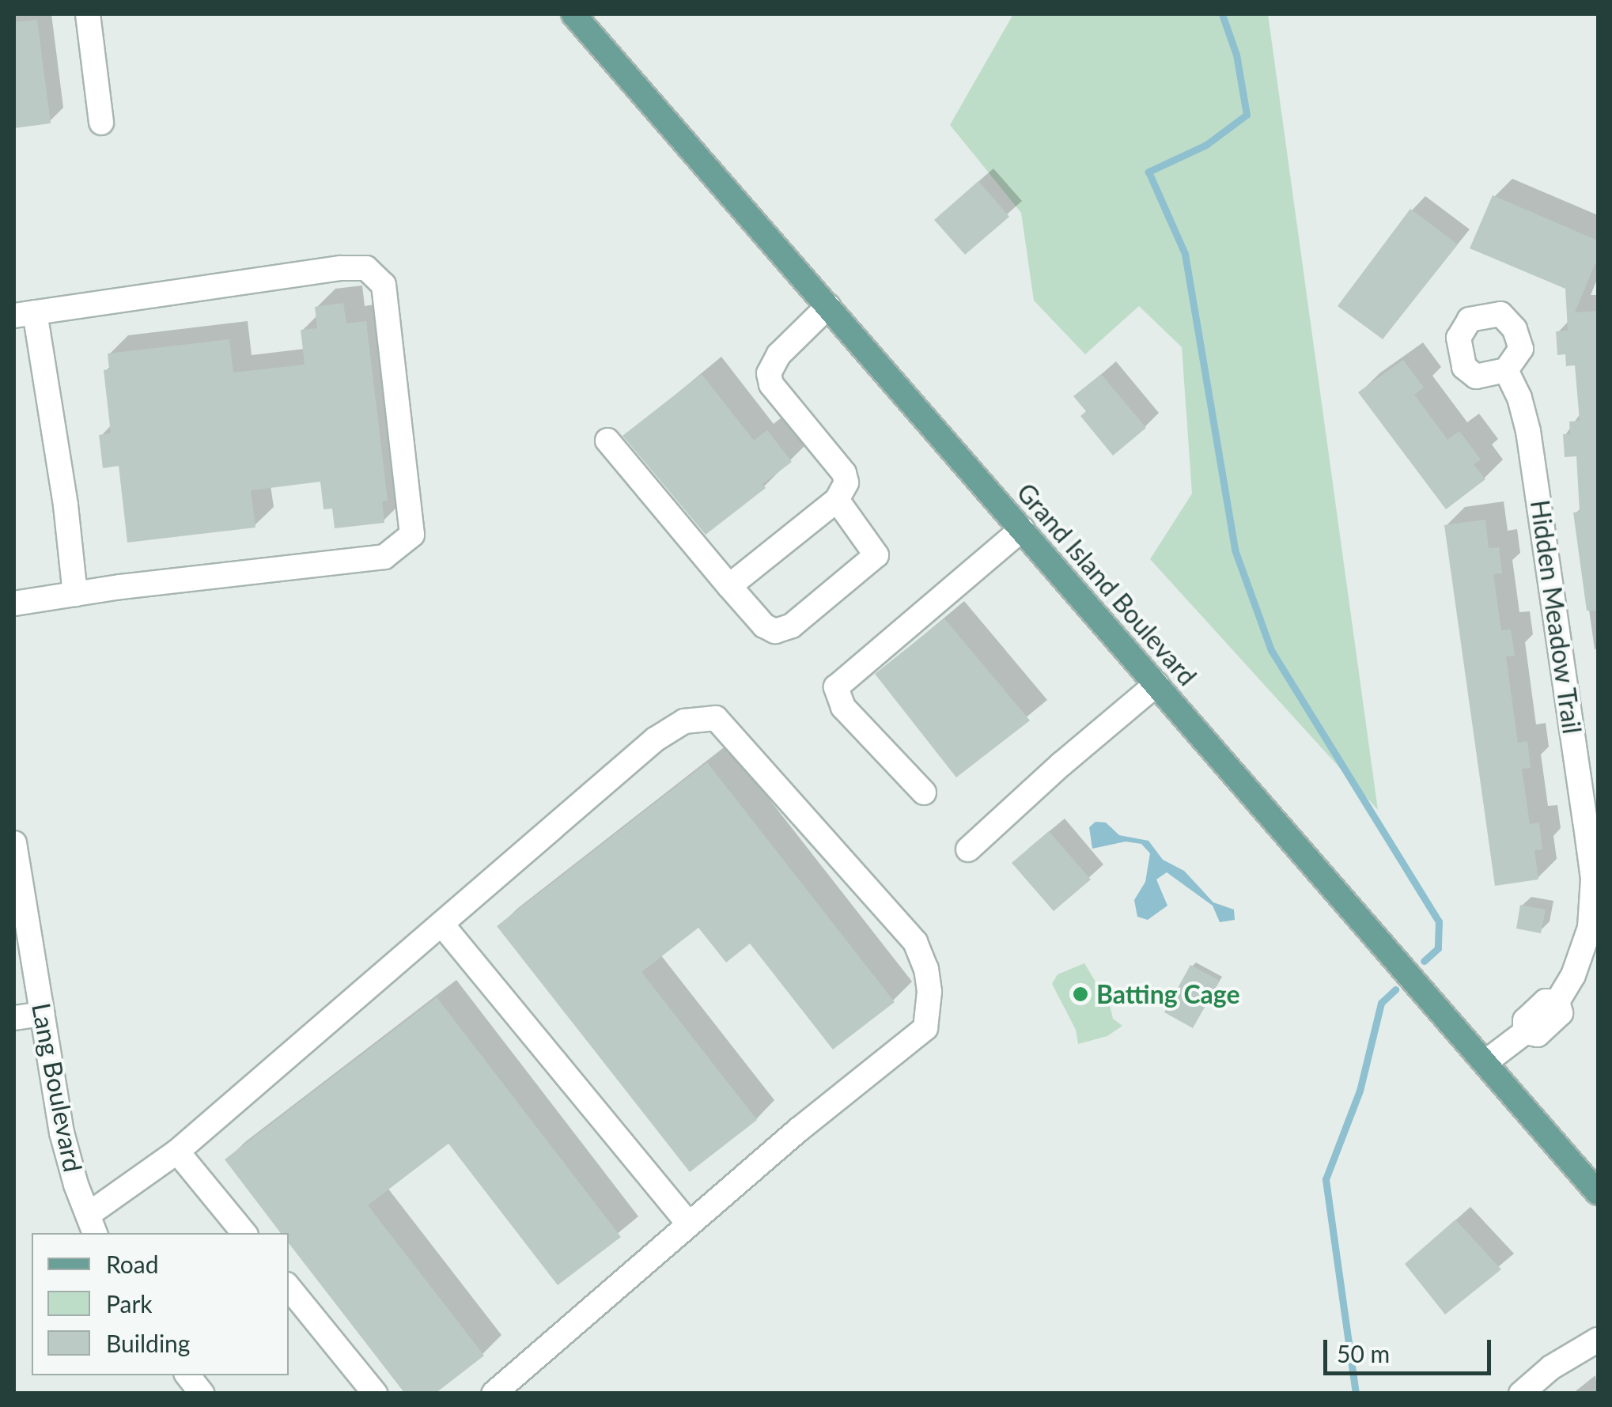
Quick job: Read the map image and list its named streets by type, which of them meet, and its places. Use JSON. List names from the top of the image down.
{
  "streets": {
    "main road": ["Grand Island Boulevard"],
    "street": ["Hidden Meadow Trail", "Lang Boulevard"]
  },
  "crossings": [
    ["Grand Island Boulevard", "Hidden Meadow Trail"]
  ],
  "places": ["Batting Cage"],
  "legend": ["Road", "Park", "Building"],
  "scale_bar": "50 m"
}
